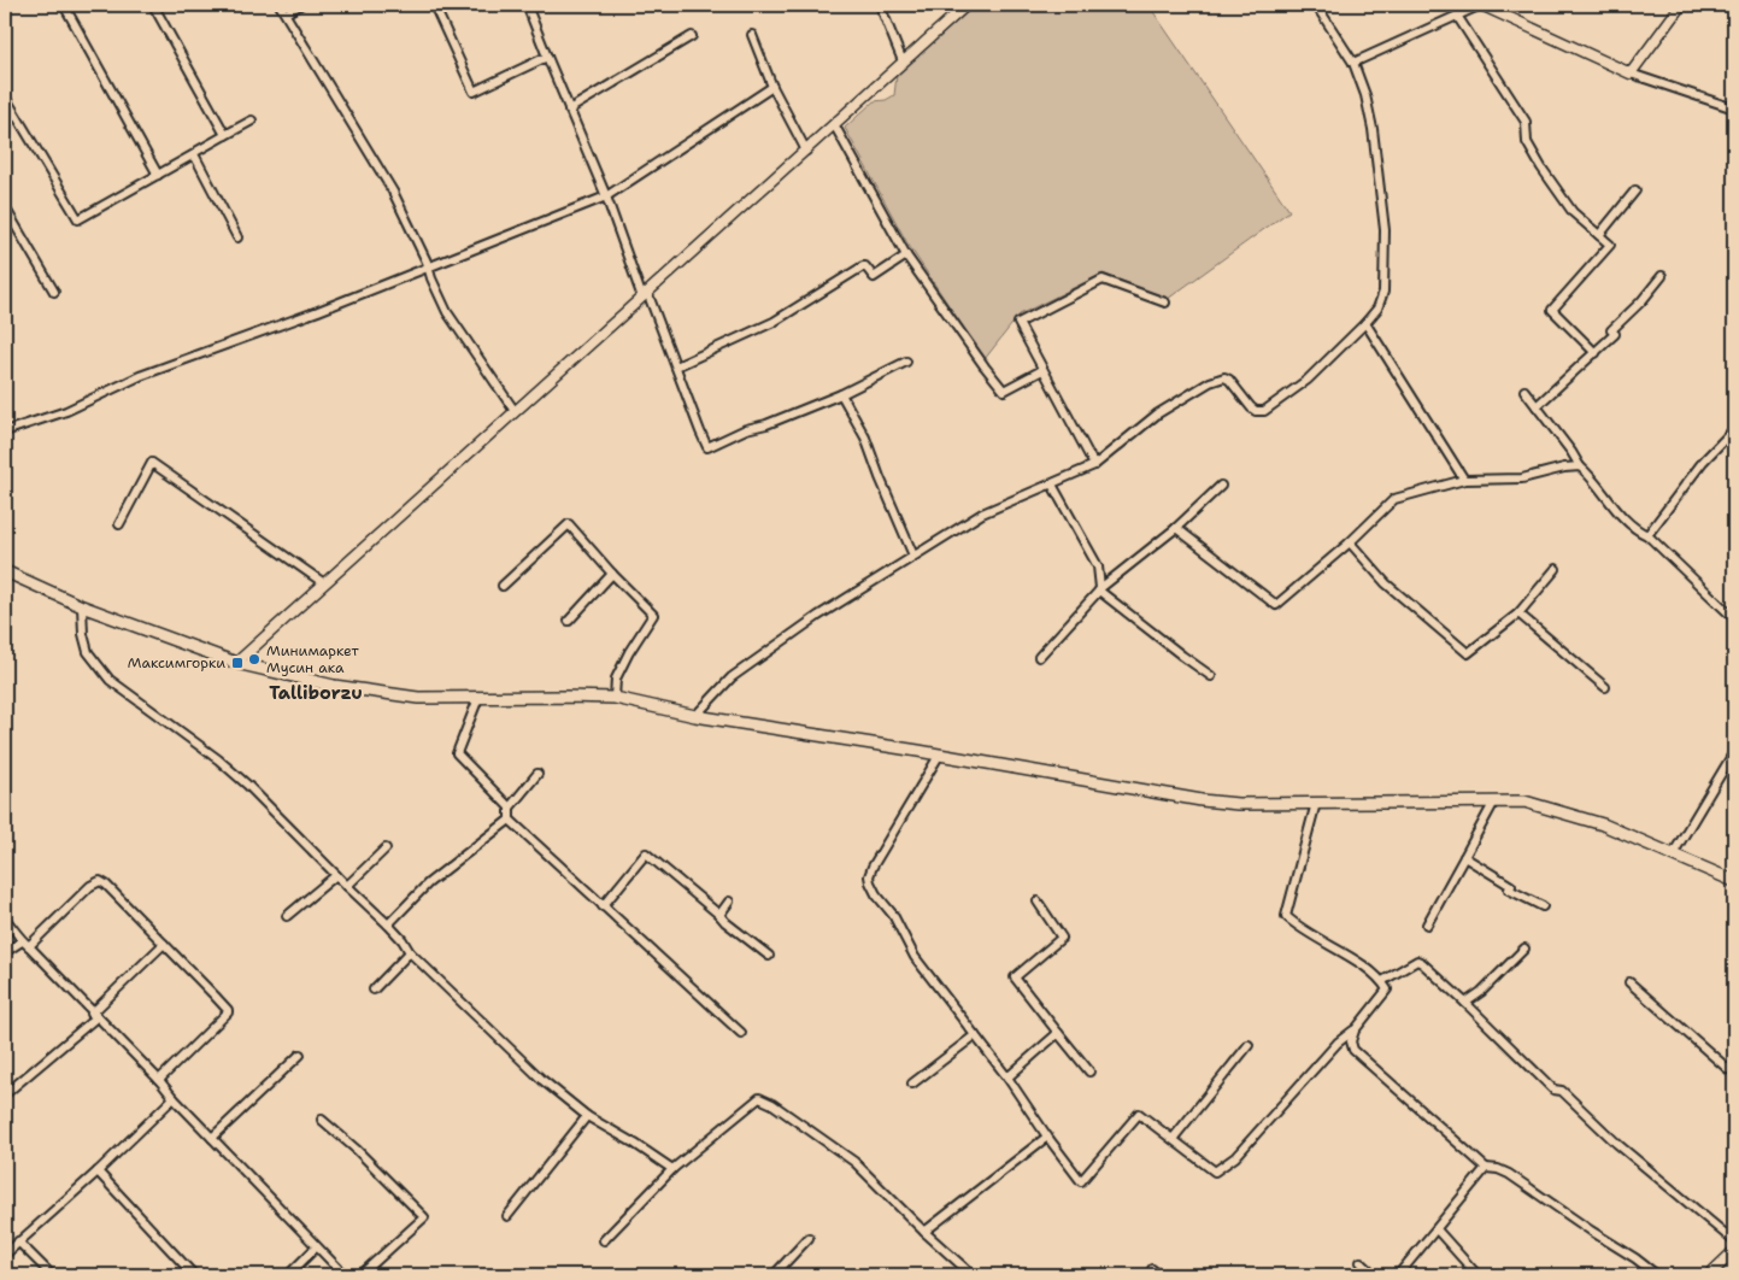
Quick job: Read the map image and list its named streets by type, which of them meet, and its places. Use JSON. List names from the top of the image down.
{
  "districts": ["Talliborzu"],
  "places": {
    "other": ["Минимаркет Мусин ака"],
    "transit": ["Максимгорки"]
  }
}
